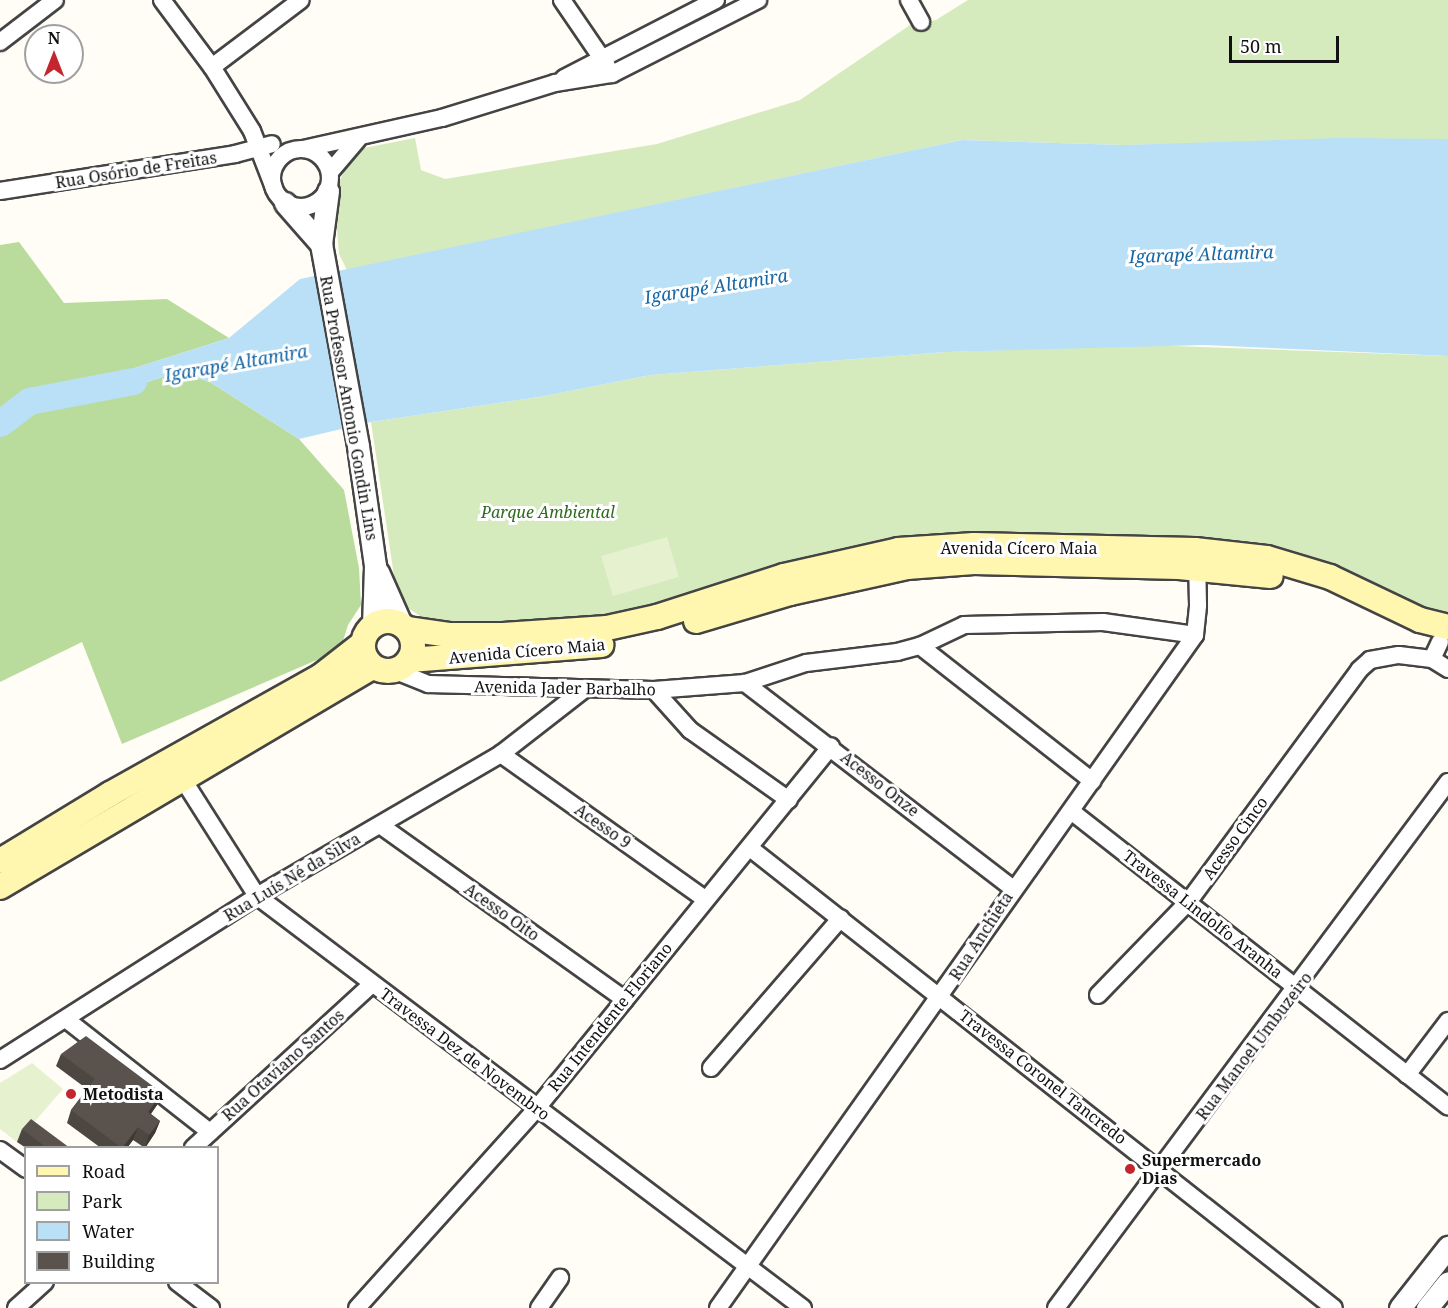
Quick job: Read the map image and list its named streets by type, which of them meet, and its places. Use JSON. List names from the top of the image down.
{
  "streets": {
    "main road": ["Avenida Cícero Maia"],
    "street": [
      "Rua Osório de Freitas",
      "Rua Professor Antonio Gondin Lins",
      "Avenida Jader Barbalho",
      "Acesso Onze",
      "Acesso 9",
      "Acesso Cinco",
      "Rua Luís Né da Silva",
      "Acesso Oito",
      "Travessa Lindolfo Aranha",
      "Rua Anchieta",
      "Rua Intendente Floriano",
      "Rua Manoel Umbuzeiro",
      "Travessa Dez de Novembro",
      "Rua Otaviano Santos",
      "Travessa Coronel Tancredo"
    ]
  },
  "crossings": [
    ["Rua Professor Antonio Gondin Lins", "Avenida Cícero Maia"],
    ["Avenida Cícero Maia", "Avenida Jader Barbalho"],
    ["Avenida Cícero Maia", "Acesso Cinco"],
    ["Avenida Jader Barbalho", "Acesso Onze"],
    ["Avenida Jader Barbalho", "Rua Luís Né da Silva"],
    ["Avenida Jader Barbalho", "Rua Anchieta"],
    ["Acesso Onze", "Rua Anchieta"],
    ["Acesso Onze", "Rua Intendente Floriano"],
    ["Acesso 9", "Rua Luís Né da Silva"],
    ["Acesso 9", "Rua Intendente Floriano"],
    ["Acesso Cinco", "Travessa Lindolfo Aranha"],
    ["Rua Luís Né da Silva", "Acesso Oito"],
    ["Rua Luís Né da Silva", "Travessa Dez de Novembro"],
    ["Acesso Oito", "Rua Intendente Floriano"],
    ["Travessa Lindolfo Aranha", "Rua Anchieta"],
    ["Travessa Lindolfo Aranha", "Rua Manoel Umbuzeiro"],
    ["Rua Anchieta", "Travessa Dez de Novembro"],
    ["Rua Anchieta", "Travessa Coronel Tancredo"],
    ["Rua Intendente Floriano", "Travessa Dez de Novembro"],
    ["Rua Intendente Floriano", "Travessa Coronel Tancredo"],
    ["Rua Manoel Umbuzeiro", "Travessa Coronel Tancredo"],
    ["Travessa Dez de Novembro", "Rua Otaviano Santos"]
  ],
  "water": ["Igarapé Altamira"],
  "parks": ["Parque Ambiental"],
  "places": ["Metodista", "Supermercado Dias"],
  "legend": [
    "Road",
    "Park",
    "Water",
    "Building"
  ],
  "scale_bar": "50 m",
  "north": "top"
}
